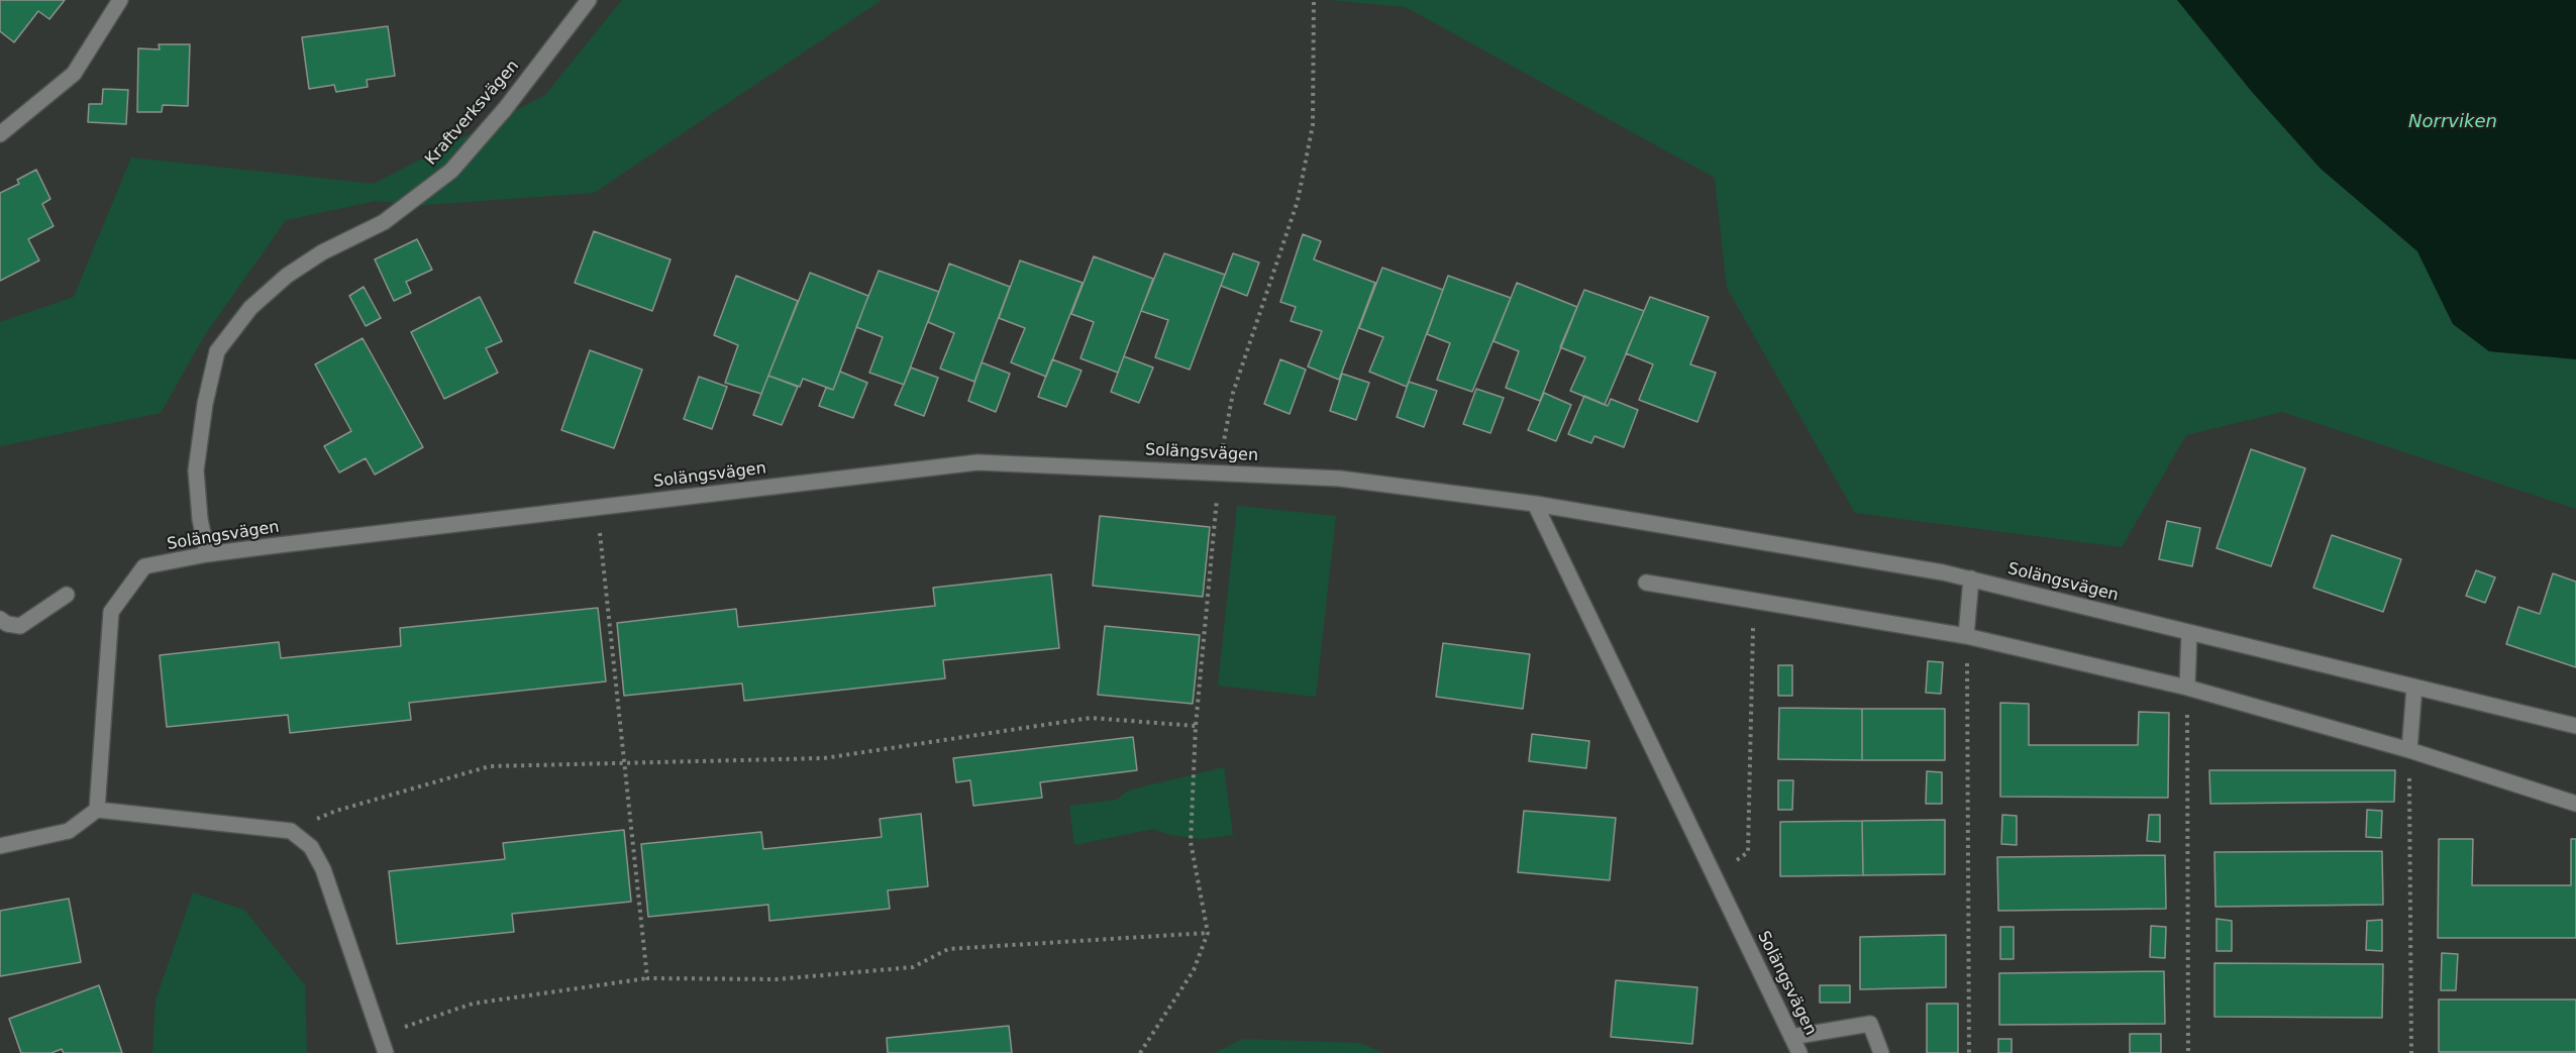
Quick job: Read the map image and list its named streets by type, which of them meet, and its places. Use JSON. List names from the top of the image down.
{
  "streets": {
    "street": ["Kraftverksvägen", "Solängsvägen"]
  },
  "crossings": [
    ["Kraftverksvägen", "Solängsvägen"]
  ],
  "water": ["Norrviken"]
}
